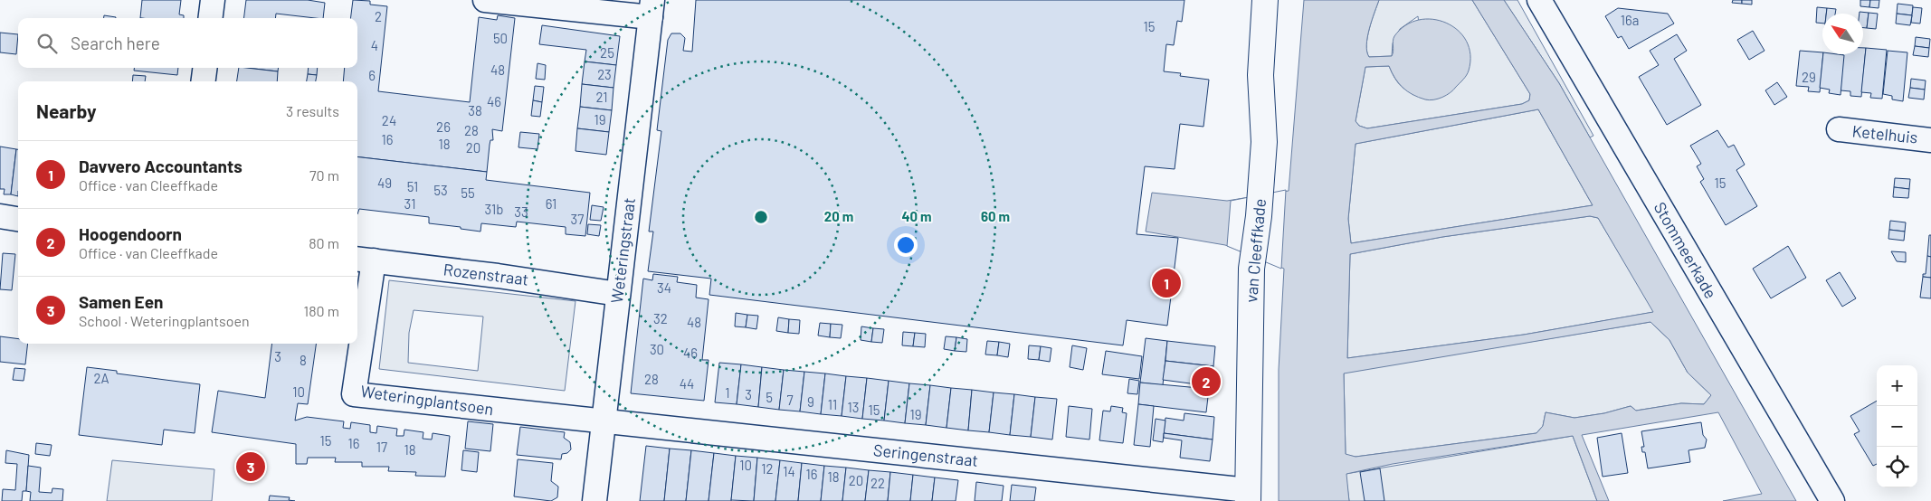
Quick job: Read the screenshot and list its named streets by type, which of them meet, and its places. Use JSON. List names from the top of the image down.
{
  "streets": {
    "main road": ["van Cleeffkade"],
    "street": [
      "Ketelhuis",
      "Weteringstraat",
      "Stommeerkade",
      "Rozenstraat",
      "Weteringplantsoen",
      "Seringenstraat"
    ]
  },
  "crossings": [
    ["Weteringstraat", "Rozenstraat"],
    ["Weteringstraat", "Weteringplantsoen"],
    ["Weteringstraat", "Seringenstraat"],
    ["van Cleeffkade", "Seringenstraat"],
    ["Rozenstraat", "Weteringplantsoen"],
    ["Weteringplantsoen", "Seringenstraat"]
  ],
  "house_numbers": [
    "2",
    "16a",
    "15",
    "50",
    "4",
    "25",
    "48",
    "23",
    "6",
    "29",
    "21",
    "46",
    "38",
    "19",
    "24",
    "26",
    "28",
    "16",
    "18",
    "20",
    "49",
    "15",
    "51",
    "53",
    "55",
    "31",
    "61",
    "31b",
    "33",
    "37",
    "34",
    "32",
    "48",
    "30",
    "46",
    "3",
    "8",
    "2A",
    "28",
    "44",
    "10",
    "1",
    "3",
    "5",
    "7",
    "9",
    "11",
    "13",
    "15",
    "19",
    "15",
    "16",
    "17",
    "18",
    "10",
    "12",
    "14",
    "16",
    "18",
    "20",
    "22"
  ],
  "north": "top left",
  "page": {
    "search": "Search here",
    "heading": ["Nearby", "3 results"],
    "list": [
      {
        "mark": "1",
        "name": "Davvero Accountants",
        "note": "Office · van Cleeffkade",
        "value": "70 m"
      },
      {
        "mark": "2",
        "name": "Hoogendoorn",
        "note": "Office · van Cleeffkade",
        "value": "80 m"
      },
      {
        "mark": "3",
        "name": "Samen Een",
        "note": "School · Weteringplantsoen",
        "value": "180 m"
      }
    ],
    "pins": ["1", "2", "3"],
    "map_buttons": ["+", "−"]
  },
  "rings": ["20 m", "40 m", "60 m"]
}
